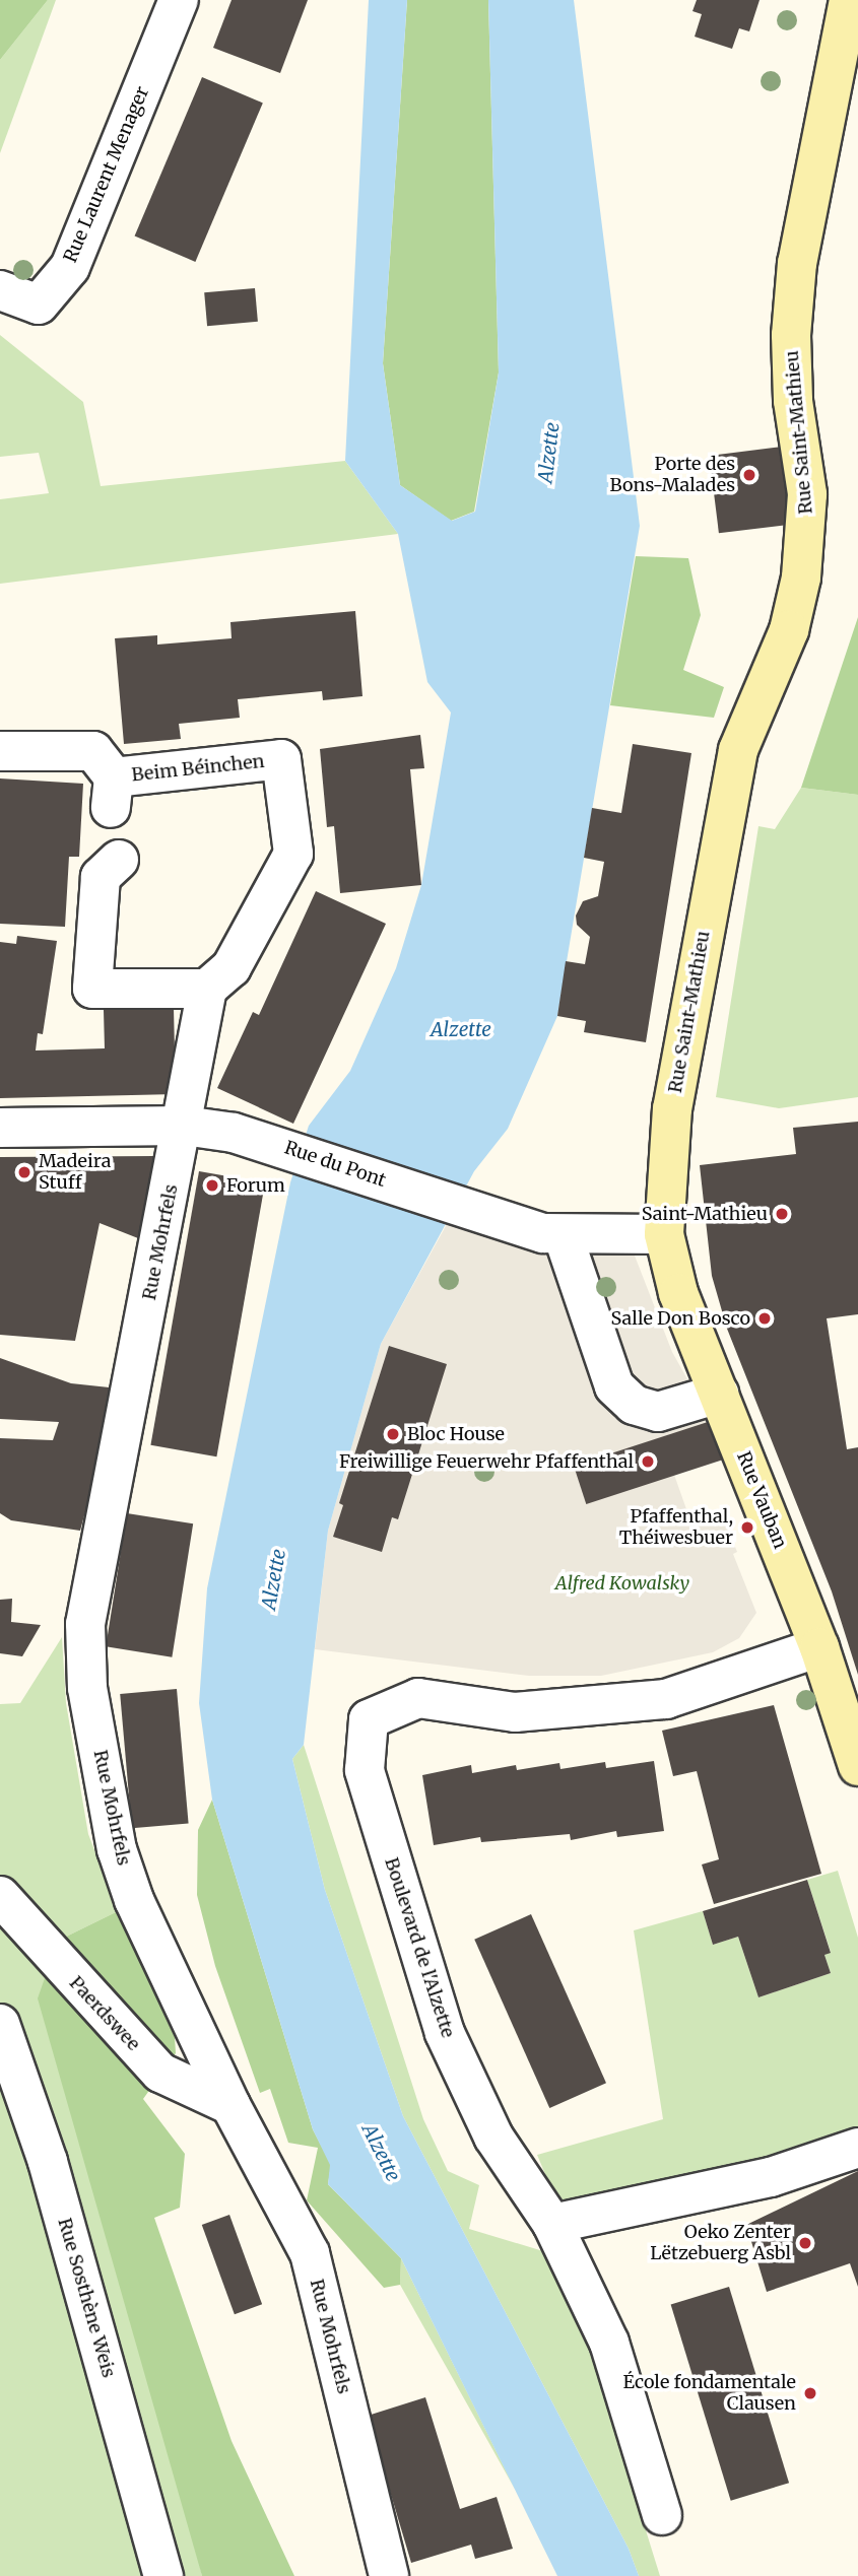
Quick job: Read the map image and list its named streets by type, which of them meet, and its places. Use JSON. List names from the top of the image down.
{
  "streets": {
    "main road": ["Rue Saint-Mathieu", "Rue Vauban"],
    "street": [
      "Rue Laurent Menager",
      "Beim Béinchen",
      "Rue du Pont",
      "Rue Mohrfels",
      "Boulevard de l'Alzette",
      "Paerdswee",
      "Rue Sosthène Weis"
    ]
  },
  "crossings": [
    ["Rue Saint-Mathieu", "Rue du Pont"],
    ["Rue Saint-Mathieu", "Rue Vauban"],
    ["Rue du Pont", "Rue Mohrfels"],
    ["Rue du Pont", "Rue Vauban"],
    ["Rue Mohrfels", "Paerdswee"],
    ["Rue Vauban", "Boulevard de l'Alzette"]
  ],
  "water": ["Alzette"],
  "parks": ["Alfred Kowalsky"],
  "places": [
    "Porte des Bons-Malades",
    "Madeira Stuff",
    "Forum",
    "Saint-Mathieu",
    "Salle Don Bosco",
    "Bloc House",
    "Freiwillige Feuerwehr Pfaffenthal",
    "Pfaffenthal, Théiwesbuer",
    "Oeko Zenter Lëtzebuerg Asbl",
    "École fondamentale Clausen"
  ]
}
